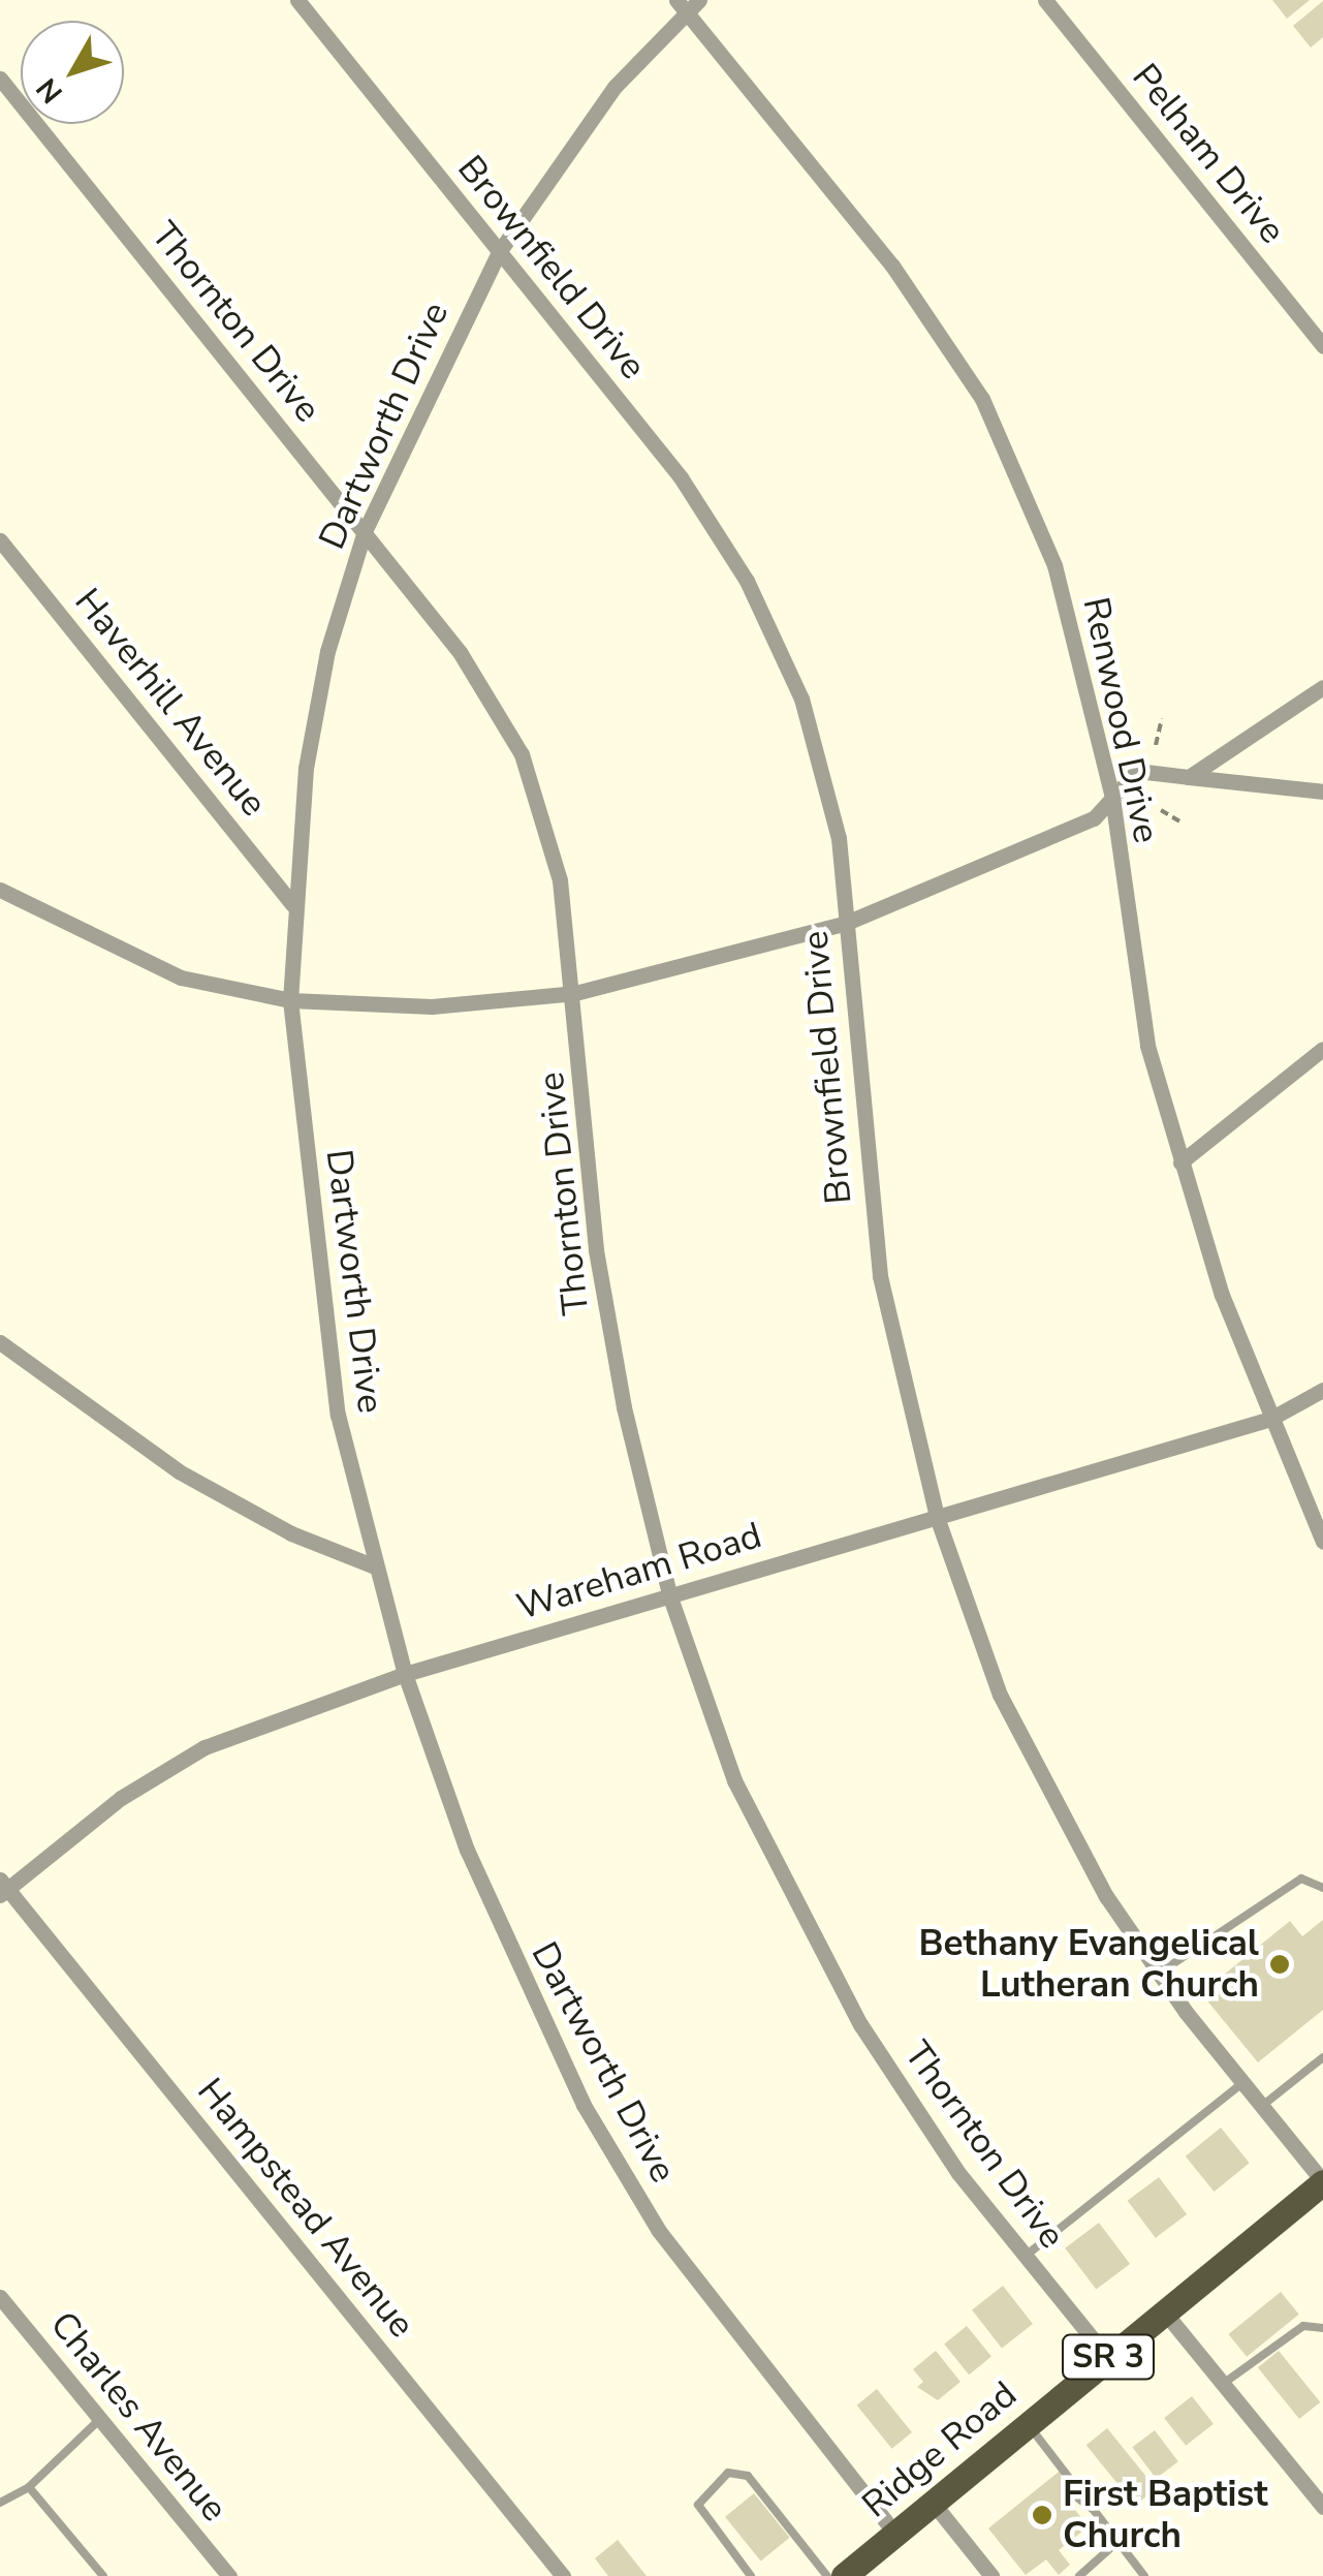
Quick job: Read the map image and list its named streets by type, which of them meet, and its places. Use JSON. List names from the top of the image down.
{
  "streets": {
    "main road": ["SR 3", "Ridge Road"],
    "street": [
      "Pelham Drive",
      "Brownfield Drive",
      "Thornton Drive",
      "Dartworth Drive",
      "Haverhill Avenue",
      "Renwood Drive",
      "Wareham Road",
      "Hampstead Avenue",
      "Charles Avenue"
    ]
  },
  "crossings": [
    ["Brownfield Drive", "Dartworth Drive"],
    ["Brownfield Drive", "Wareham Road"],
    ["Brownfield Drive", "Ridge Road"],
    ["Thornton Drive", "Dartworth Drive"],
    ["Thornton Drive", "Wareham Road"],
    ["Thornton Drive", "Ridge Road"],
    ["Dartworth Drive", "Haverhill Avenue"],
    ["Dartworth Drive", "Renwood Drive"],
    ["Dartworth Drive", "Wareham Road"],
    ["Dartworth Drive", "Ridge Road"],
    ["Renwood Drive", "Wareham Road"],
    ["Wareham Road", "Hampstead Avenue"]
  ],
  "places": ["Bethany Evangelical Lutheran Church", "First Baptist Church"],
  "north": "bottom left"
}
